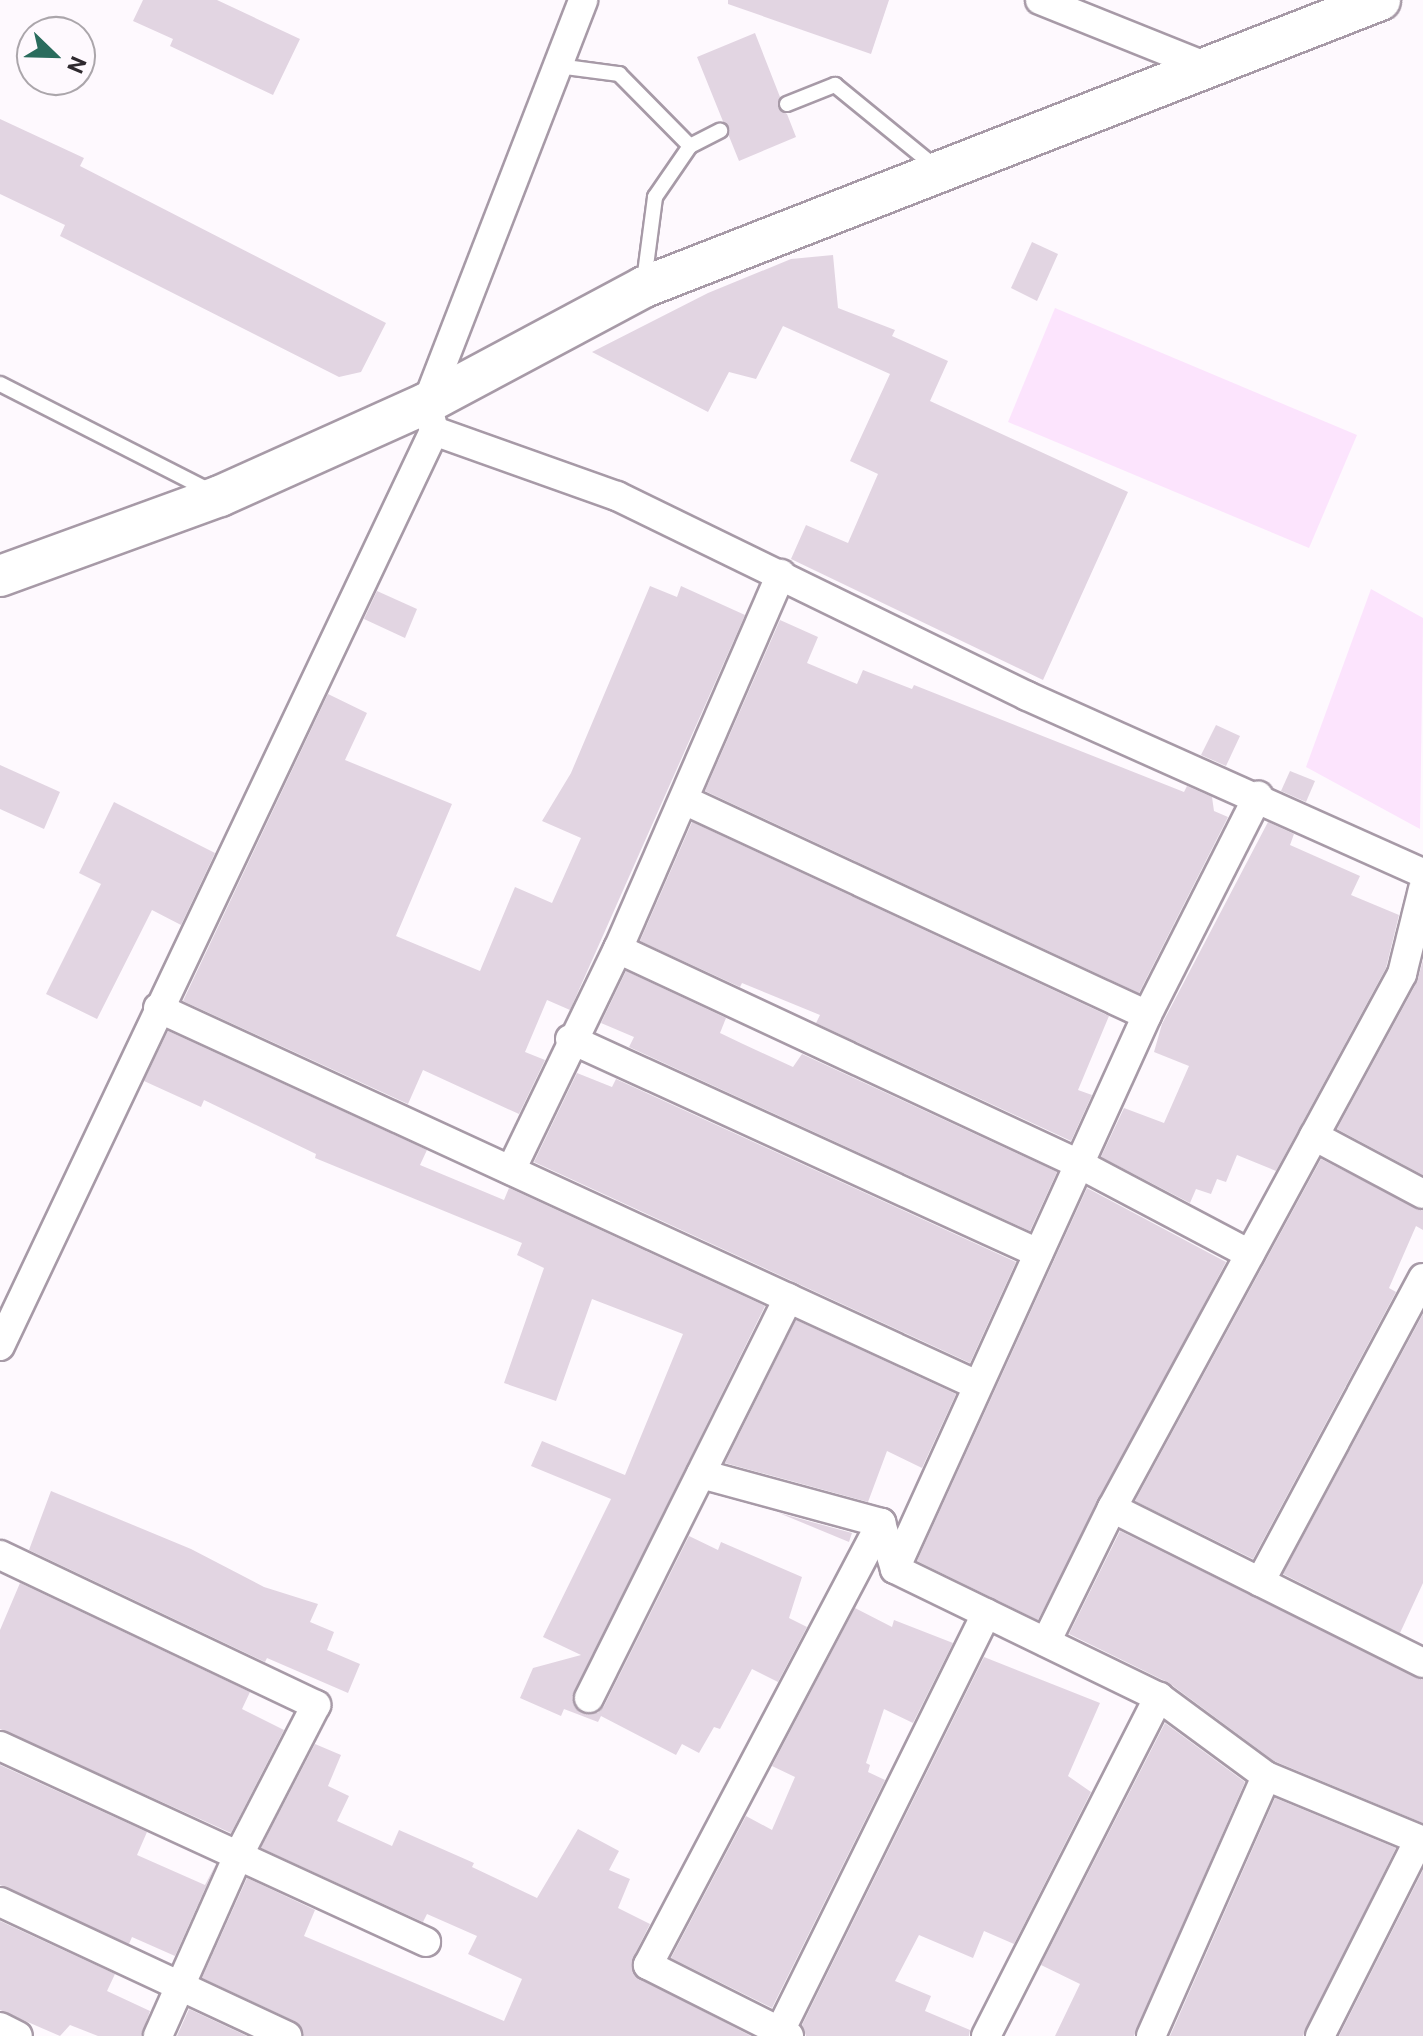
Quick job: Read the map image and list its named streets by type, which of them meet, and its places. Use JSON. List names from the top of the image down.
{
  "north": "bottom right"
}
